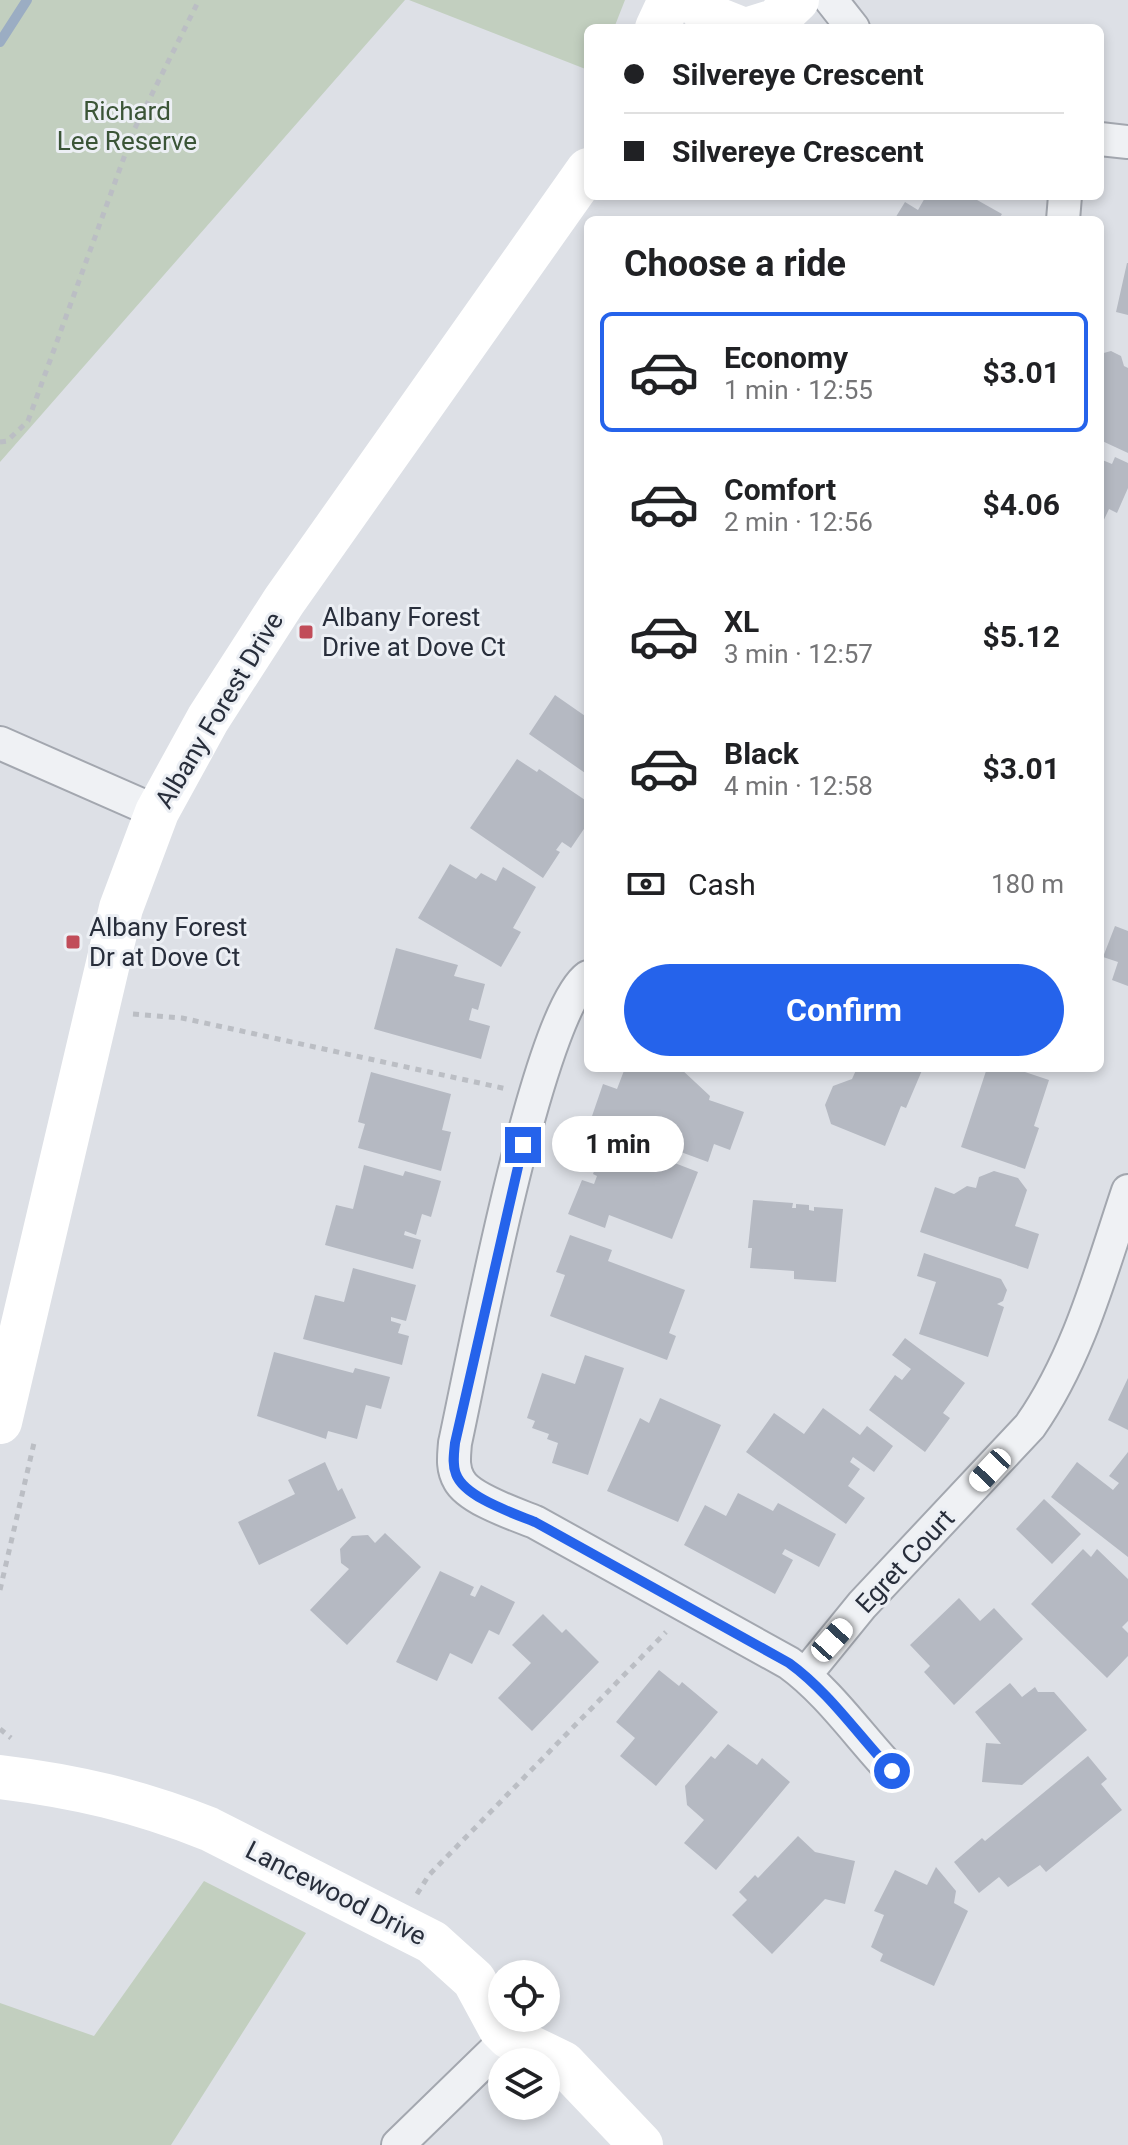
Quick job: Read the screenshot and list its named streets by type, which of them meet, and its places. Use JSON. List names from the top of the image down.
{
  "streets": {
    "street": ["Albany Forest Drive", "Egret Court", "Lancewood Drive"]
  },
  "parks": ["Richard Lee Reserve"],
  "places": {
    "transit": ["Albany Forest Drive at Dove Ct", "Albany Forest Dr at Dove Ct"]
  },
  "page": {
    "banner": ["Silvereye Crescent", "Silvereye Crescent"],
    "heading": "Choose a ride",
    "list": [
      {
        "name": "Economy",
        "note": "1 min · 12:55",
        "value": "$3.01"
      },
      {
        "name": "Comfort",
        "note": "2 min · 12:56",
        "value": "$4.06"
      },
      {
        "name": "XL",
        "note": "3 min · 12:57",
        "value": "$5.12"
      },
      {
        "name": "Black",
        "note": "4 min · 12:58",
        "value": "$3.01"
      }
    ],
    "pay": ["Cash", "180 m"],
    "buttons": "Confirm",
    "bubble": "1 min"
  }
}
